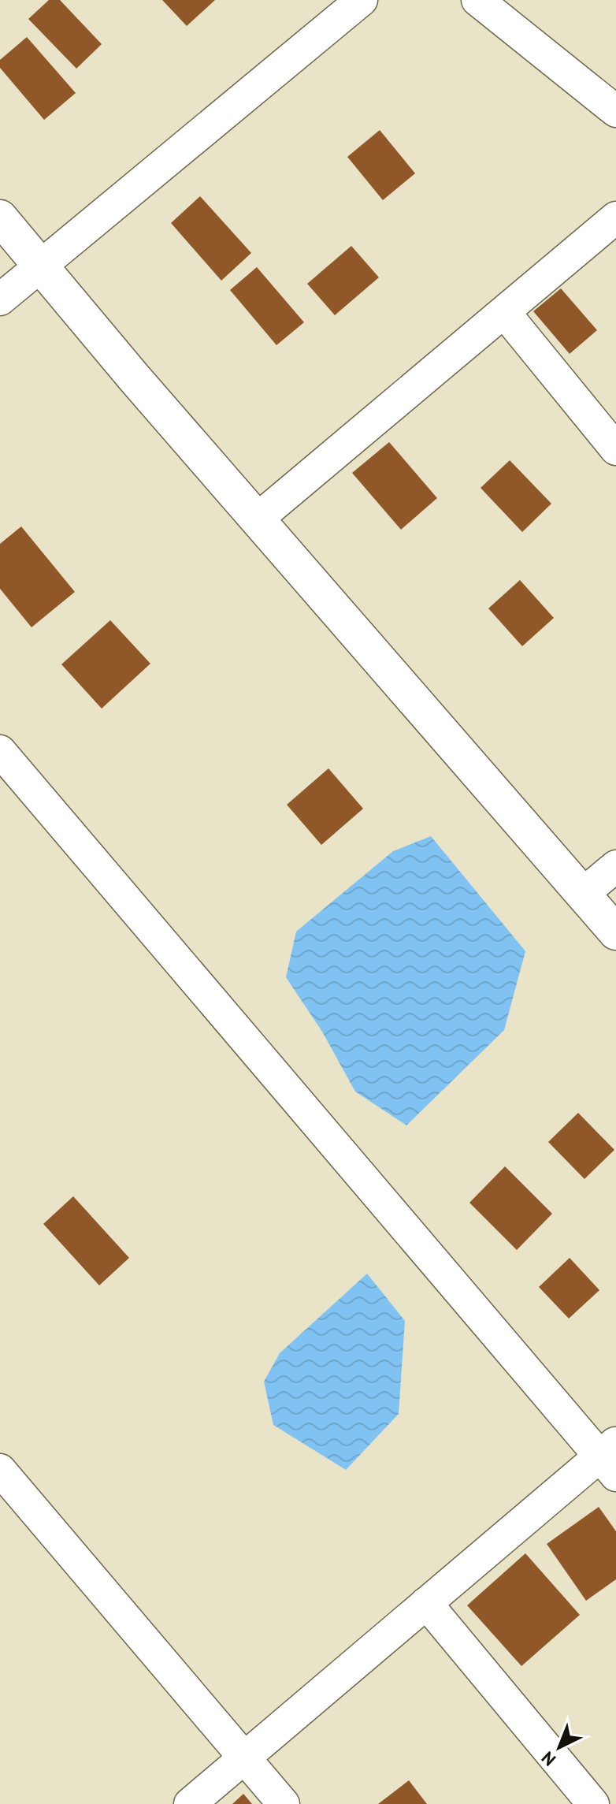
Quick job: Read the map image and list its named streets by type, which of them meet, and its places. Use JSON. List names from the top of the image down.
{
  "north": "bottom left"
}
